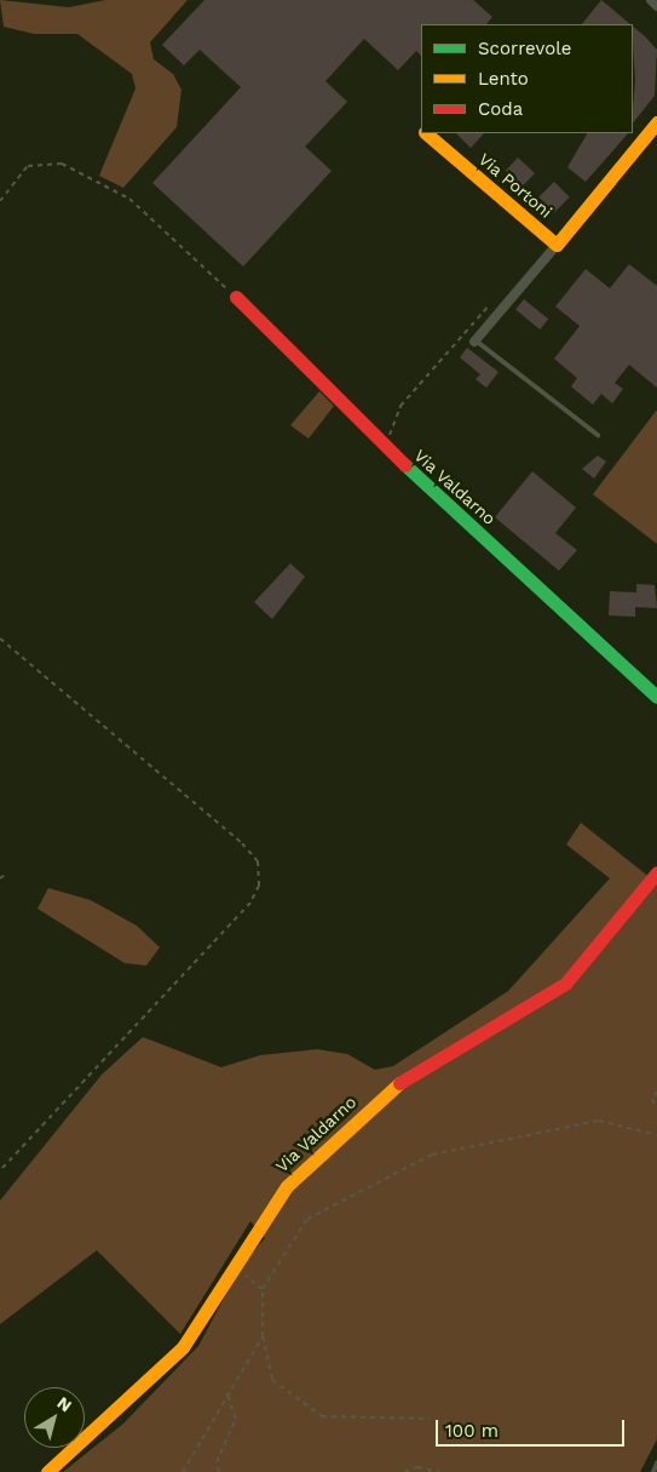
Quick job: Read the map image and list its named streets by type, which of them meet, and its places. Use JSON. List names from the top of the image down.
{
  "streets": {
    "street": ["Via Portoni", "Via Valdarno"]
  },
  "legend": ["Scorrevole", "Lento", "Coda"],
  "scale_bar": "100 m",
  "north": "top right"
}
